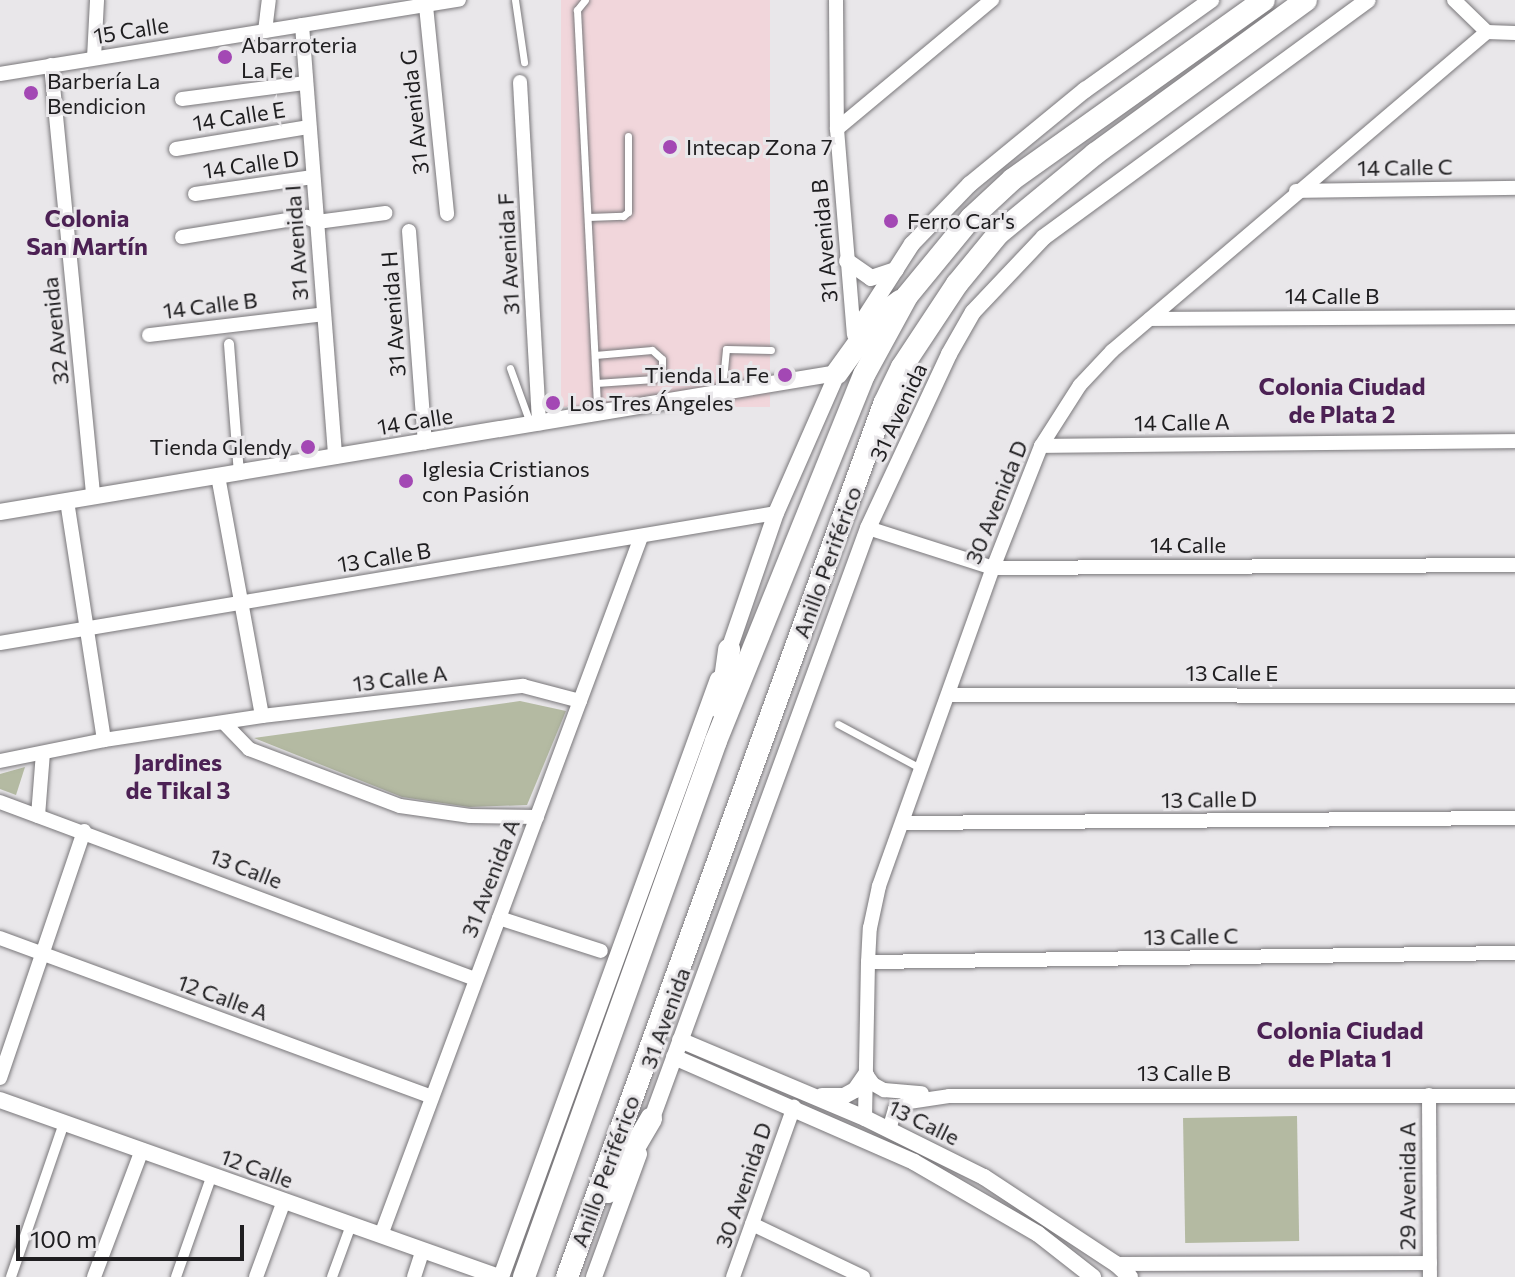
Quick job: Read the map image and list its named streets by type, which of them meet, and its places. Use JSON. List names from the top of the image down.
{
  "streets": {
    "highway": ["Anillo Periférico"],
    "street": [
      "15 Calle",
      "31 Avenida G",
      "14 Calle E",
      "14 Calle D",
      "14 Calle C",
      "31 Avenida B",
      "31 Avenida I",
      "31 Avenida F",
      "14 Calle B",
      "31 Avenida H",
      "32 Avenida",
      "31 Avenida",
      "14 Calle",
      "14 Calle A",
      "30 Avenida D",
      "13 Calle B",
      "13 Calle E",
      "13 Calle A",
      "13 Calle D",
      "13 Calle",
      "31 Avenida A",
      "13 Calle C",
      "12 Calle A",
      "12 Calle",
      "29 Avenida A"
    ]
  },
  "crossings": [
    ["15 Calle", "31 Avenida G"],
    ["15 Calle", "31 Avenida I"],
    ["15 Calle", "32 Avenida"],
    ["14 Calle E", "31 Avenida I"],
    ["14 Calle D", "31 Avenida I"],
    ["14 Calle C", "30 Avenida D"],
    ["31 Avenida I", "14 Calle B"],
    ["31 Avenida I", "14 Calle"],
    ["31 Avenida F", "14 Calle"],
    ["14 Calle B", "30 Avenida D"],
    ["31 Avenida H", "14 Calle"],
    ["32 Avenida", "14 Calle"],
    ["31 Avenida", "14 Calle"],
    ["31 Avenida", "13 Calle"],
    ["14 Calle", "30 Avenida D"],
    ["14 Calle A", "30 Avenida D"],
    ["30 Avenida D", "13 Calle B"],
    ["30 Avenida D", "13 Calle E"],
    ["30 Avenida D", "13 Calle D"],
    ["30 Avenida D", "13 Calle"],
    ["30 Avenida D", "13 Calle C"],
    ["13 Calle B", "13 Calle"],
    ["13 Calle B", "31 Avenida A"],
    ["13 Calle B", "29 Avenida A"],
    ["13 Calle A", "31 Avenida A"],
    ["13 Calle", "31 Avenida A"],
    ["31 Avenida A", "12 Calle A"],
    ["31 Avenida A", "12 Calle"]
  ],
  "districts": [
    "Colonia San Martín",
    "Colonia Ciudad de Plata 2",
    "Jardines de Tikal 3",
    "Colonia Ciudad de Plata 1"
  ],
  "places": [
    "Abarroteria La Fe",
    "Barbería La Bendicion",
    "Intecap Zona 7",
    "Ferro Car's",
    "Tienda La Fe",
    "Los Tres Ángeles",
    "Tienda Glendy",
    "Iglesia Cristianos con Pasión"
  ],
  "scale_bar": "100 m"
}
